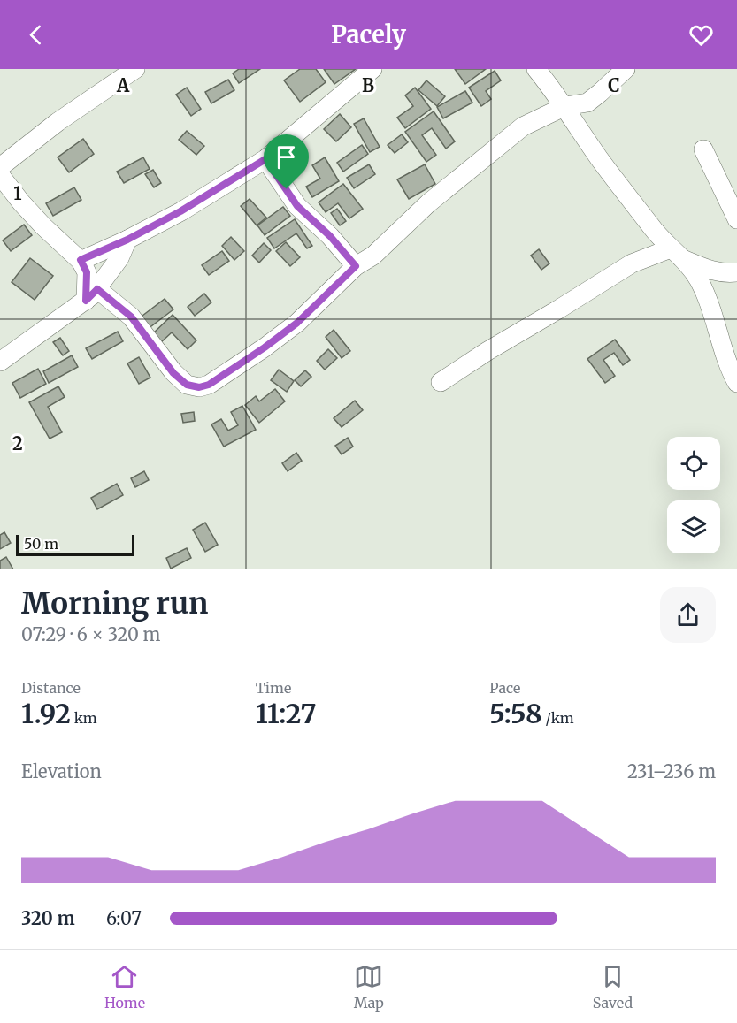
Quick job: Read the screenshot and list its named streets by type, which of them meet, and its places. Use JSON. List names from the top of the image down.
{
  "scale_bar": "50 m",
  "page": {
    "header": "Pacely",
    "scale": "50 m",
    "heading": ["Morning run", "07:29 · 6 × 320 m"],
    "stats": [
      ["Distance", "1.92 km"],
      ["Time", "11:27"],
      ["Pace", "5:58 /km"]
    ],
    "chart": ["Elevation", "231–236 m"],
    "list": [
      {
        "name": "320 m",
        "note": "6:07"
      }
    ],
    "tabs": ["Home", "Map", "Saved"]
  },
  "grid": {
    "columns": ["A", "B", "C"],
    "rows": ["1", "2"]
  }
}
